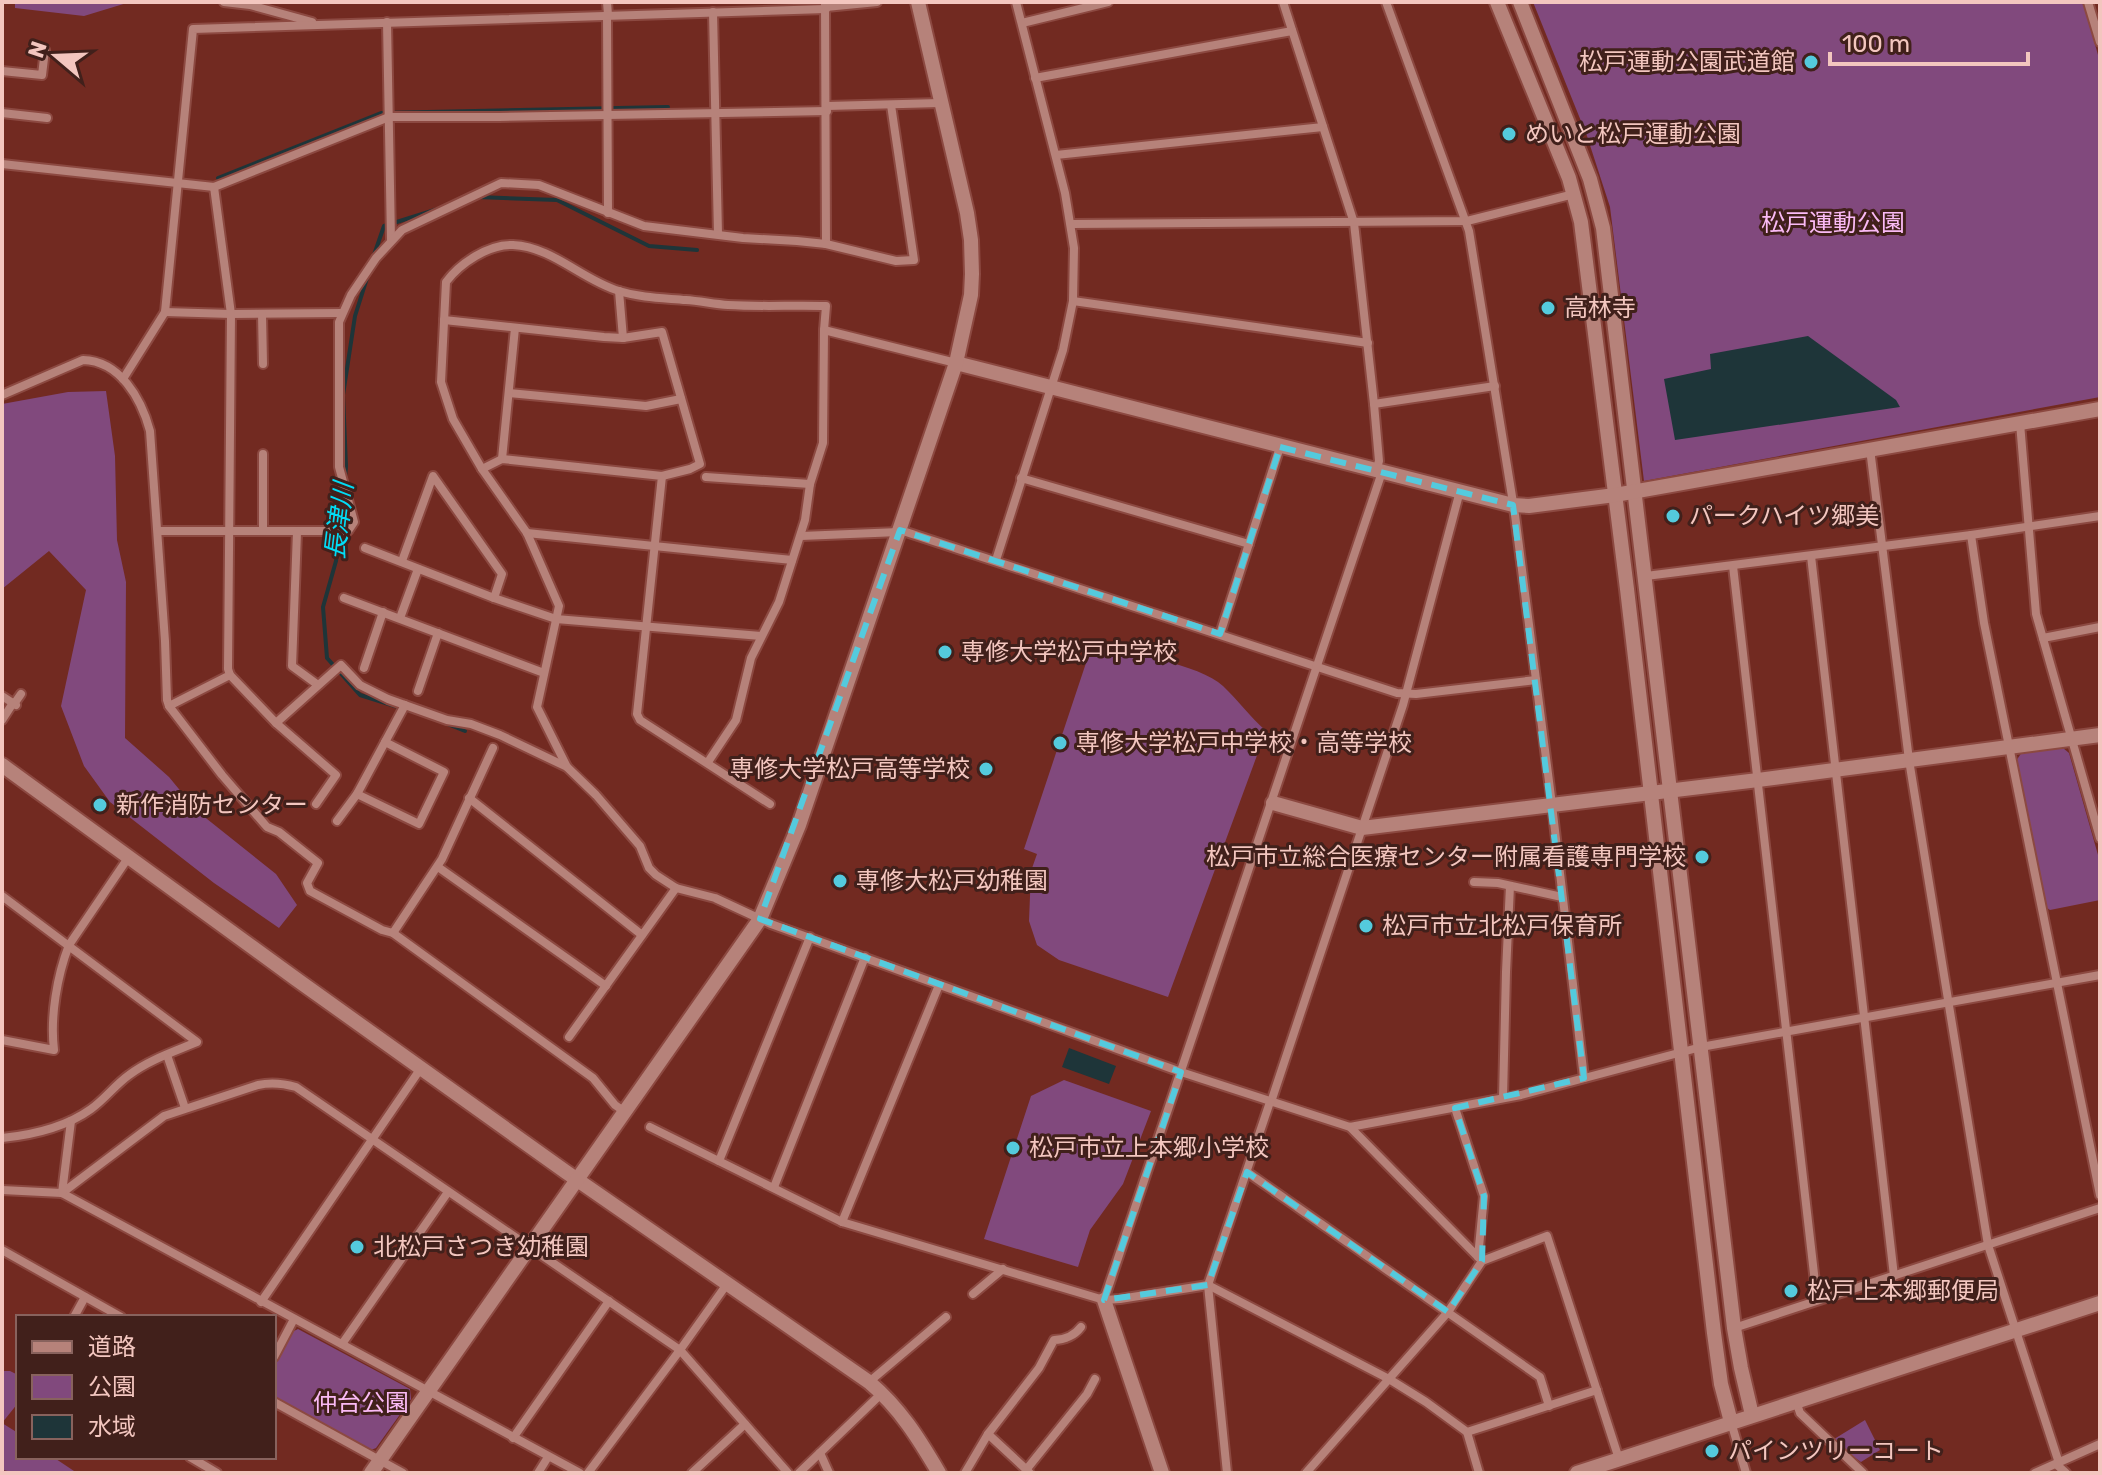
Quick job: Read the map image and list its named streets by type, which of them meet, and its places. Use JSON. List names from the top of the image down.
{
  "water": ["長津川"],
  "parks": ["松戸運動公園", "仲台公園"],
  "places": [
    "松戸運動公園武道館",
    "めいと松戸運動公園",
    "高林寺",
    "パークハイツ郷美",
    "専修大学松戸中学校",
    "専修大学松戸中学校・高等学校",
    "専修大学松戸高等学校",
    "新作消防センター",
    "松戸市立総合医療センター附属看護専門学校",
    "専修大松戸幼稚園",
    "松戸市立北松戸保育所",
    "松戸市立上本郷小学校",
    "北松戸さつき幼稚園",
    "松戸上本郷郵便局",
    "パインツリーコート"
  ],
  "legend": ["道路", "公園", "水域"],
  "scale_bar": "100 m",
  "north": "left"
}
